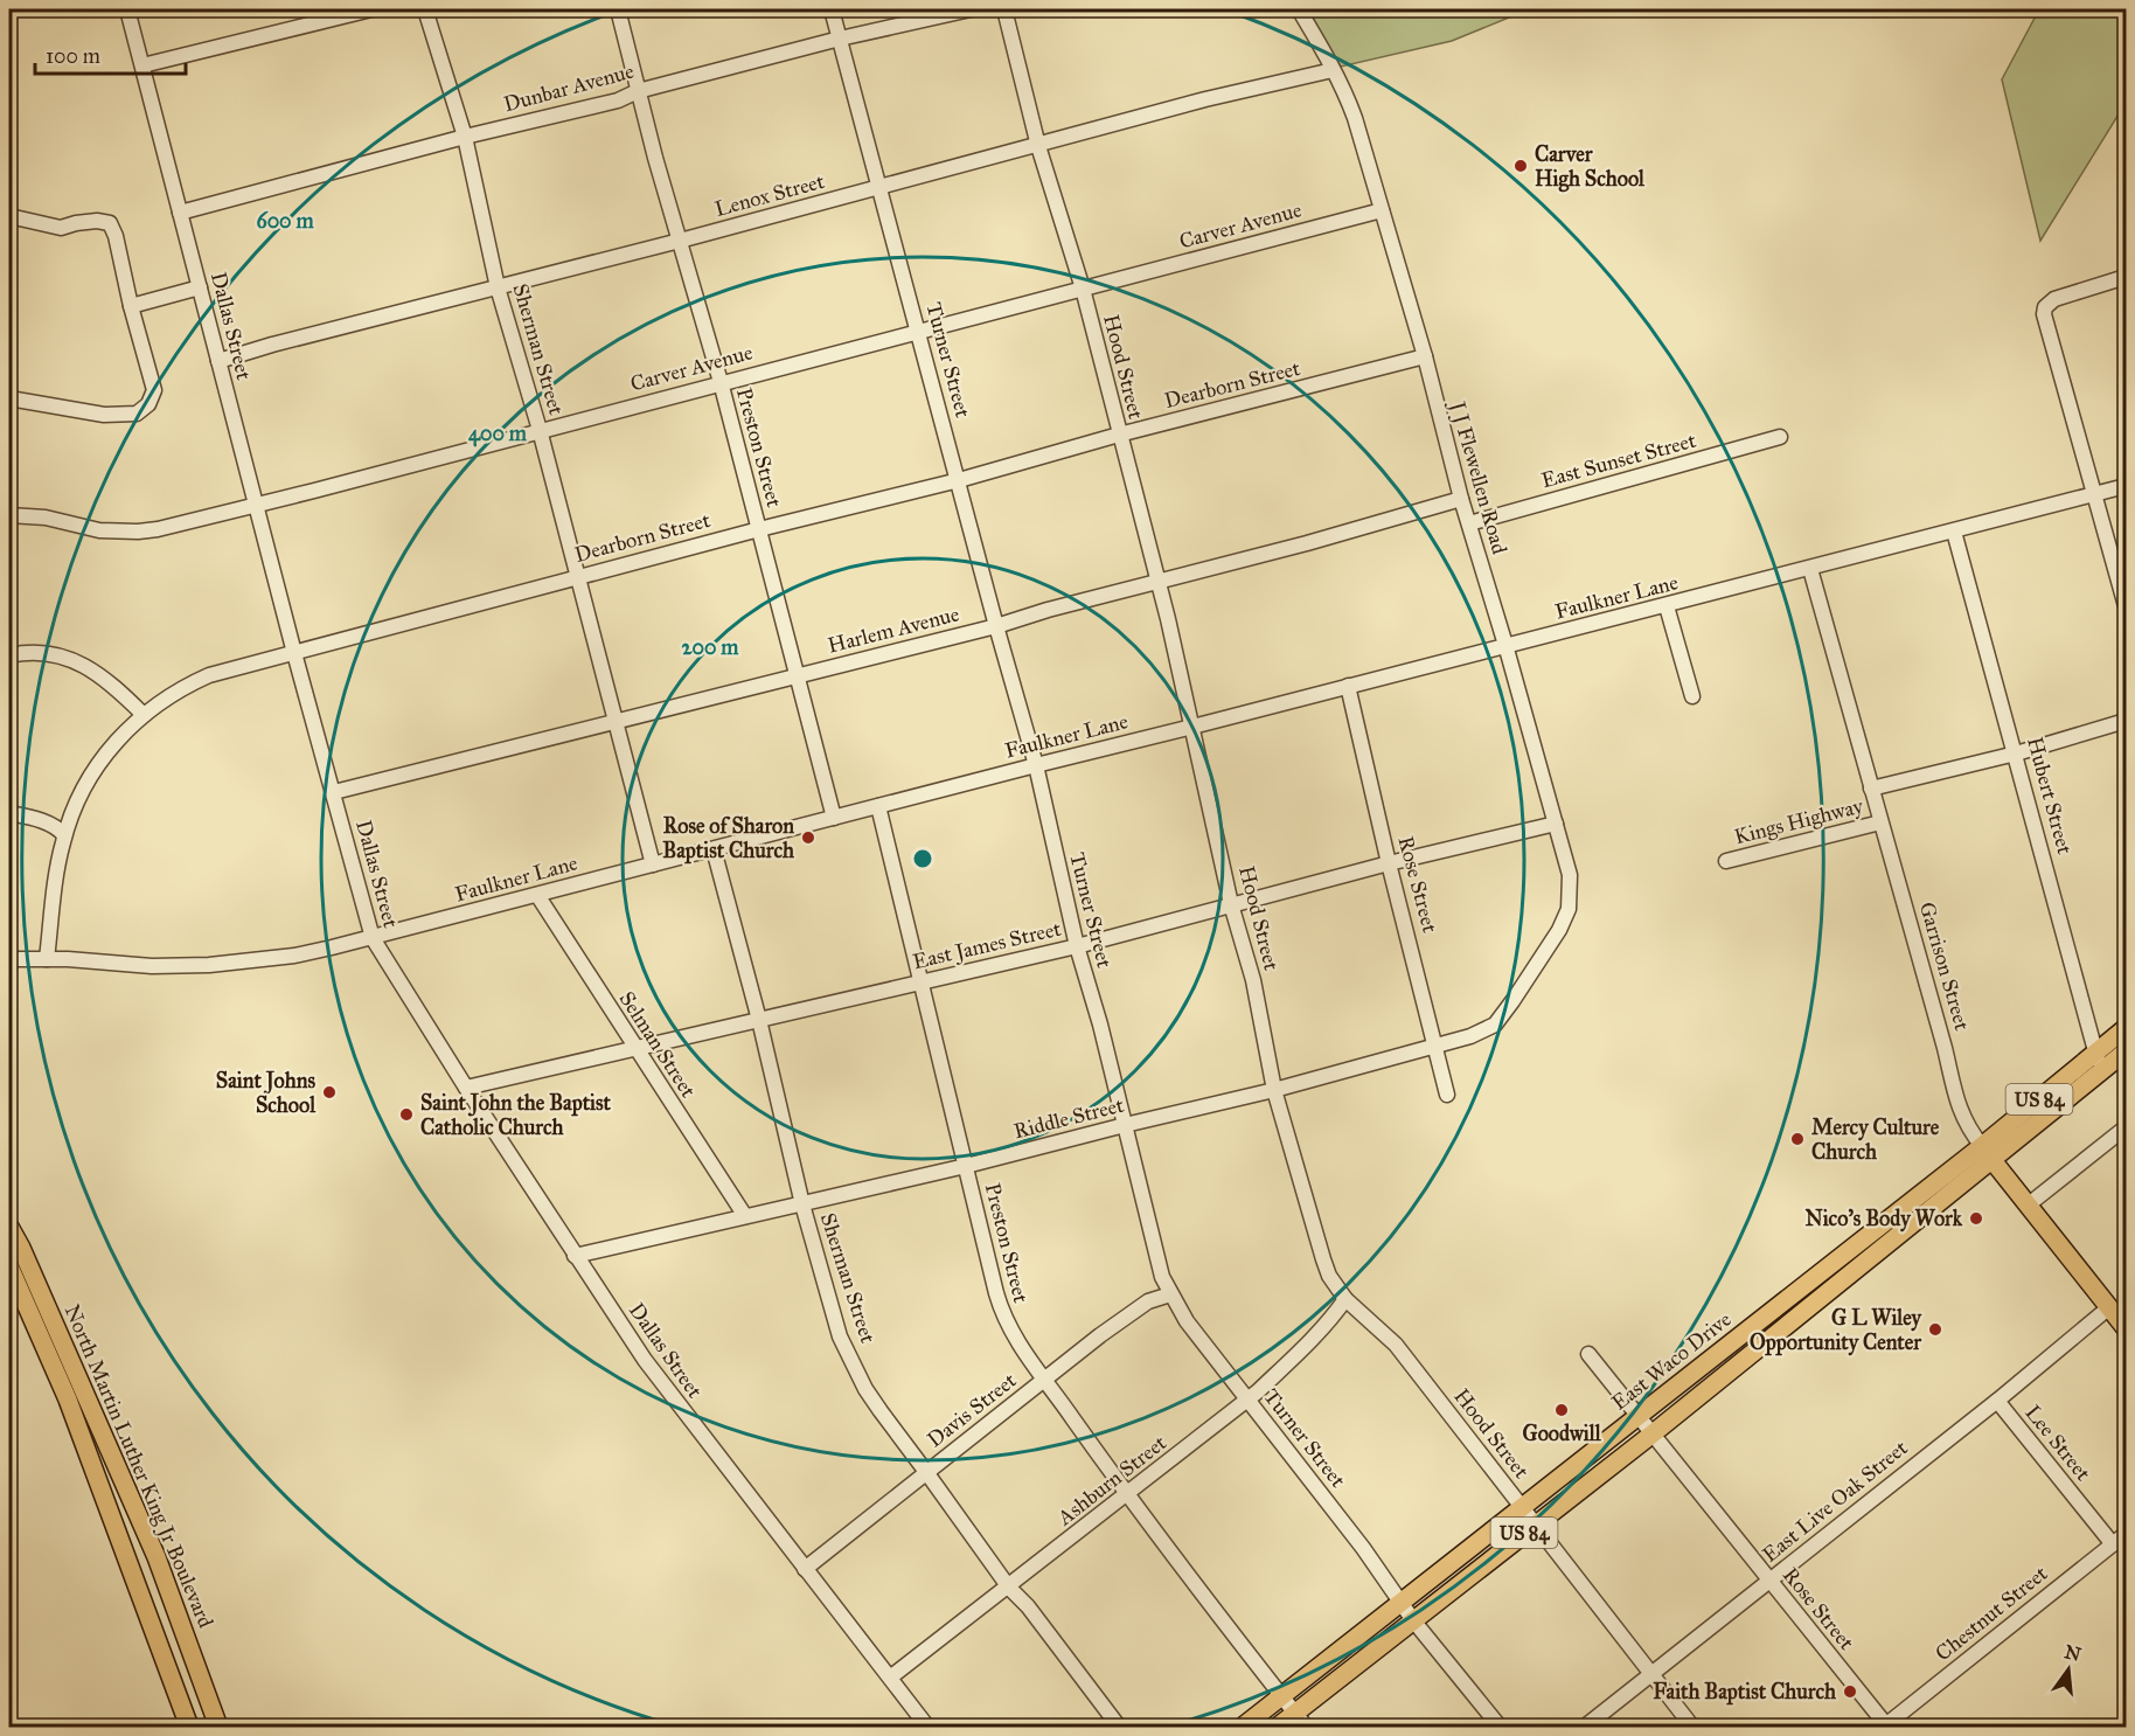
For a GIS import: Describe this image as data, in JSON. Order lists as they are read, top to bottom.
{
  "streets": {
    "main road": [
      "Garrison Street",
      "US 84",
      "East Waco Drive",
      "North Martin Luther King Jr Boulevard"
    ],
    "street": [
      "Dunbar Avenue",
      "Lenox Street",
      "Carver Avenue",
      "Dallas Street",
      "Sherman Street",
      "Turner Street",
      "Hood Street",
      "Dearborn Street",
      "Preston Street",
      "East Sunset Street",
      "J J Flewellen Road",
      "Faulkner Lane",
      "Harlem Avenue",
      "Hubert Street",
      "Kings Highway",
      "Rose Street",
      "East James Street",
      "Selman Street",
      "Riddle Street",
      "Davis Street",
      "Lee Street",
      "Ashburn Street",
      "East Live Oak Street",
      "Chestnut Street"
    ]
  },
  "crossings": [
    ["Dunbar Avenue", "Dallas Street"],
    ["Dunbar Avenue", "Sherman Street"],
    ["Dunbar Avenue", "Turner Street"],
    ["Dunbar Avenue", "Preston Street"],
    ["Lenox Street", "Dallas Street"],
    ["Lenox Street", "Sherman Street"],
    ["Lenox Street", "Turner Street"],
    ["Lenox Street", "Hood Street"],
    ["Lenox Street", "Preston Street"],
    ["Lenox Street", "J J Flewellen Road"],
    ["Carver Avenue", "Dallas Street"],
    ["Carver Avenue", "Sherman Street"],
    ["Carver Avenue", "Turner Street"],
    ["Carver Avenue", "Hood Street"],
    ["Carver Avenue", "Preston Street"],
    ["Carver Avenue", "J J Flewellen Road"],
    ["Dallas Street", "Dearborn Street"],
    ["Dallas Street", "Faulkner Lane"],
    ["Dallas Street", "Harlem Avenue"],
    ["Dallas Street", "East James Street"],
    ["Dallas Street", "Riddle Street"],
    ["Dallas Street", "Davis Street"],
    ["Dallas Street", "Ashburn Street"],
    ["Sherman Street", "Dearborn Street"],
    ["Sherman Street", "Faulkner Lane"],
    ["Sherman Street", "Harlem Avenue"],
    ["Sherman Street", "East James Street"],
    ["Sherman Street", "Riddle Street"],
    ["Sherman Street", "Davis Street"],
    ["Sherman Street", "Ashburn Street"],
    ["Turner Street", "Dearborn Street"],
    ["Turner Street", "Faulkner Lane"],
    ["Turner Street", "Harlem Avenue"],
    ["Turner Street", "East James Street"],
    ["Turner Street", "US 84"],
    ["Turner Street", "Riddle Street"],
    ["Turner Street", "East Waco Drive"],
    ["Turner Street", "Davis Street"],
    ["Turner Street", "Ashburn Street"],
    ["Hood Street", "Dearborn Street"],
    ["Hood Street", "Faulkner Lane"],
    ["Hood Street", "Harlem Avenue"],
    ["Hood Street", "East James Street"],
    ["Hood Street", "US 84"],
    ["Hood Street", "Riddle Street"],
    ["Hood Street", "East Waco Drive"],
    ["Hood Street", "Ashburn Street"],
    ["Hood Street", "East Live Oak Street"],
    ["Dearborn Street", "Preston Street"],
    ["Dearborn Street", "J J Flewellen Road"],
    ["Dearborn Street", "Faulkner Lane"],
    ["Preston Street", "Faulkner Lane"],
    ["Preston Street", "Harlem Avenue"],
    ["Preston Street", "East James Street"],
    ["Preston Street", "US 84"],
    ["Preston Street", "Riddle Street"],
    ["Preston Street", "East Waco Drive"],
    ["Preston Street", "Davis Street"],
    ["Preston Street", "Ashburn Street"],
    ["East Sunset Street", "J J Flewellen Road"],
    ["J J Flewellen Road", "Faulkner Lane"],
    ["J J Flewellen Road", "Harlem Avenue"],
    ["J J Flewellen Road", "East James Street"],
    ["J J Flewellen Road", "Riddle Street"],
    ["Faulkner Lane", "Hubert Street"],
    ["Faulkner Lane", "Rose Street"],
    ["Faulkner Lane", "Garrison Street"],
    ["Faulkner Lane", "Selman Street"],
    ["Hubert Street", "Kings Highway"],
    ["Hubert Street", "US 84"],
    ["Hubert Street", "East Waco Drive"],
    ["Kings Highway", "Garrison Street"],
    ["Rose Street", "East James Street"],
    ["Rose Street", "US 84"],
    ["Rose Street", "Riddle Street"],
    ["Rose Street", "East Waco Drive"],
    ["Rose Street", "East Live Oak Street"],
    ["Rose Street", "Chestnut Street"],
    ["East James Street", "Selman Street"],
    ["Garrison Street", "US 84"],
    ["Garrison Street", "East Waco Drive"],
    ["Garrison Street", "East Live Oak Street"],
    ["Selman Street", "Riddle Street"],
    ["Lee Street", "East Live Oak Street"],
    ["Lee Street", "Chestnut Street"]
  ],
  "places": [
    "Carver High School",
    "Rose of Sharon Baptist Church",
    "Saint Johns School",
    "Saint John the Baptist Catholic Church",
    "Mercy Culture Church",
    "Nico's Body Work",
    "G L Wiley Opportunity Center",
    "Goodwill",
    "Faith Baptist Church"
  ],
  "scale_bar": "100 m",
  "north": "top",
  "rings": ["600 m", "400 m", "200 m"]
}
